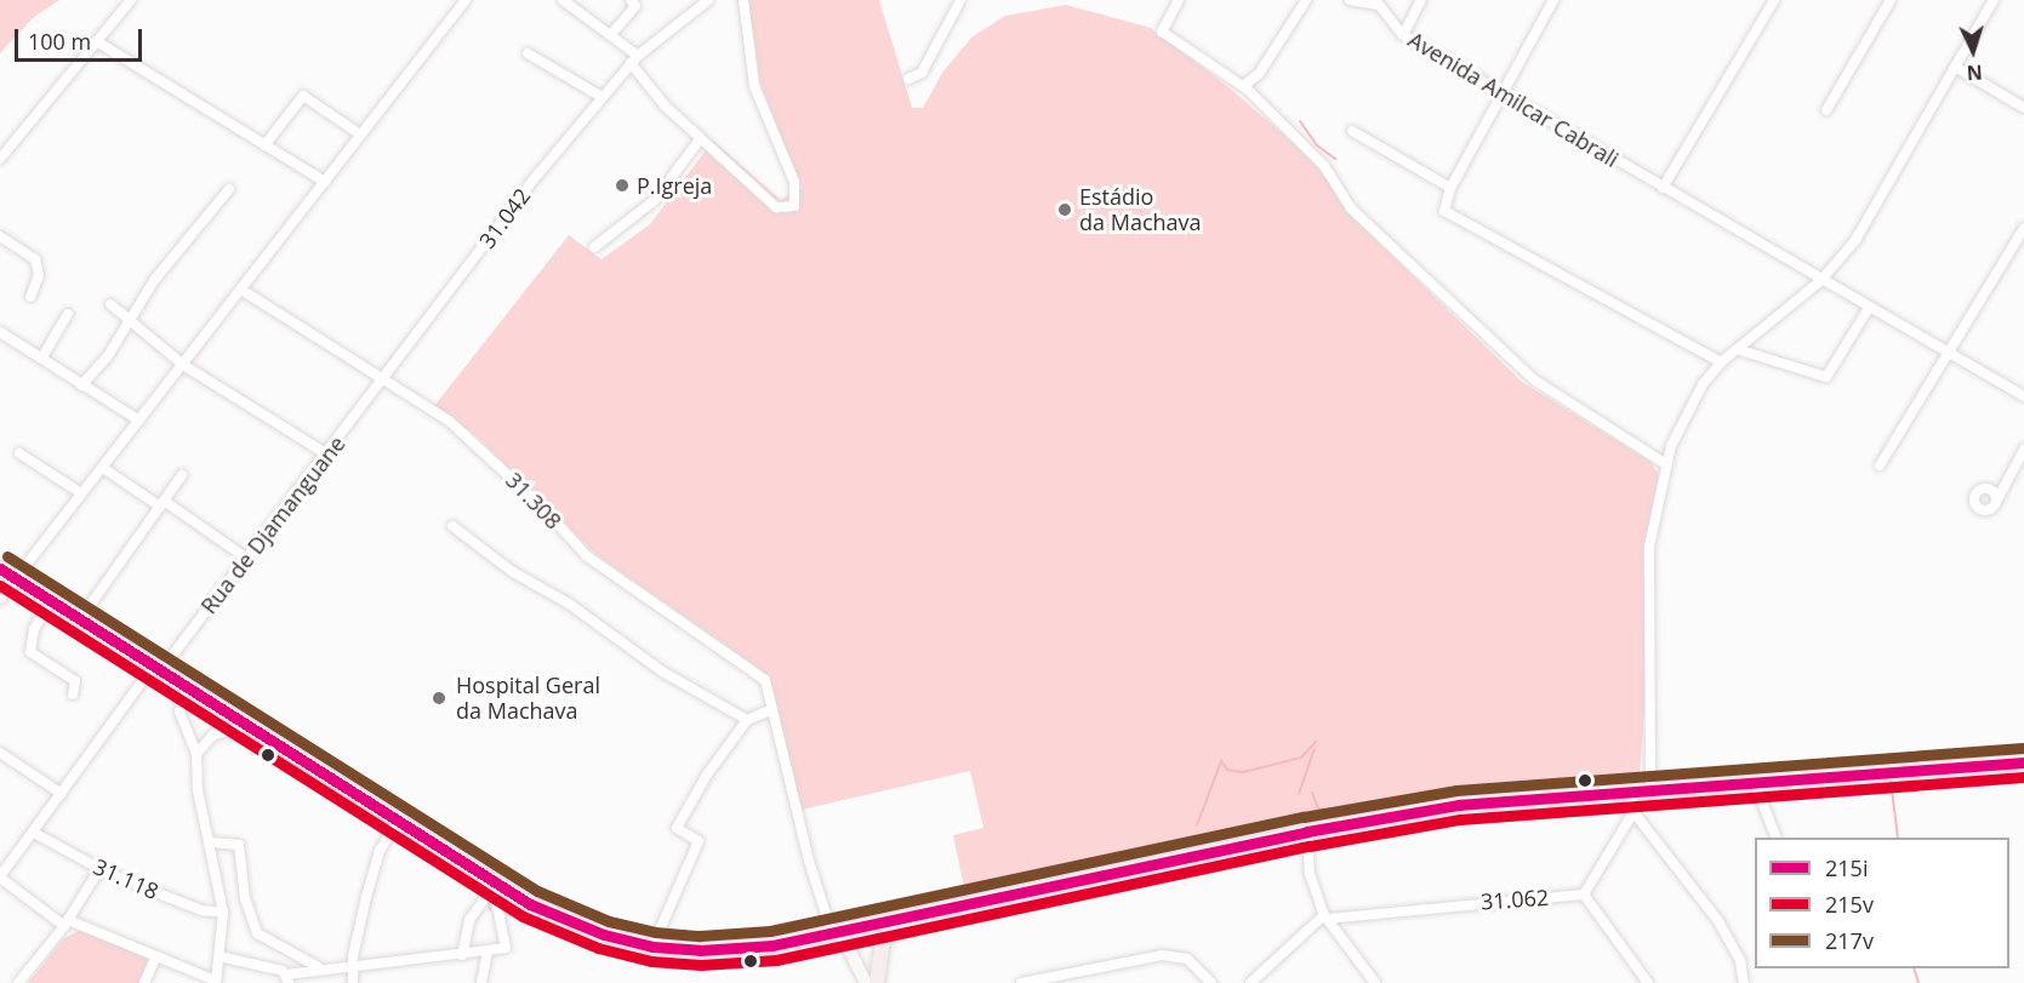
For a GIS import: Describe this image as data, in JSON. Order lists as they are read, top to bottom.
{
  "streets": {
    "street": [
      "Avenida Amilcar Cabrali",
      "31.042",
      "31.308",
      "Rua de Djamanguane",
      "31.118",
      "31.062"
    ]
  },
  "crossings": [
    ["31.042", "31.308"],
    ["31.042", "Rua de Djamanguane"],
    ["31.308", "Rua de Djamanguane"],
    ["Rua de Djamanguane", "31.118"]
  ],
  "places": ["P.Igreja", "Estádio da Machava", "Hospital Geral da Machava"],
  "lines": ["transit line 217v", "transit line 215i", "transit line 215v"],
  "legend": ["215i", "215v", "217v"],
  "scale_bar": "100 m",
  "north": "bottom"
}
